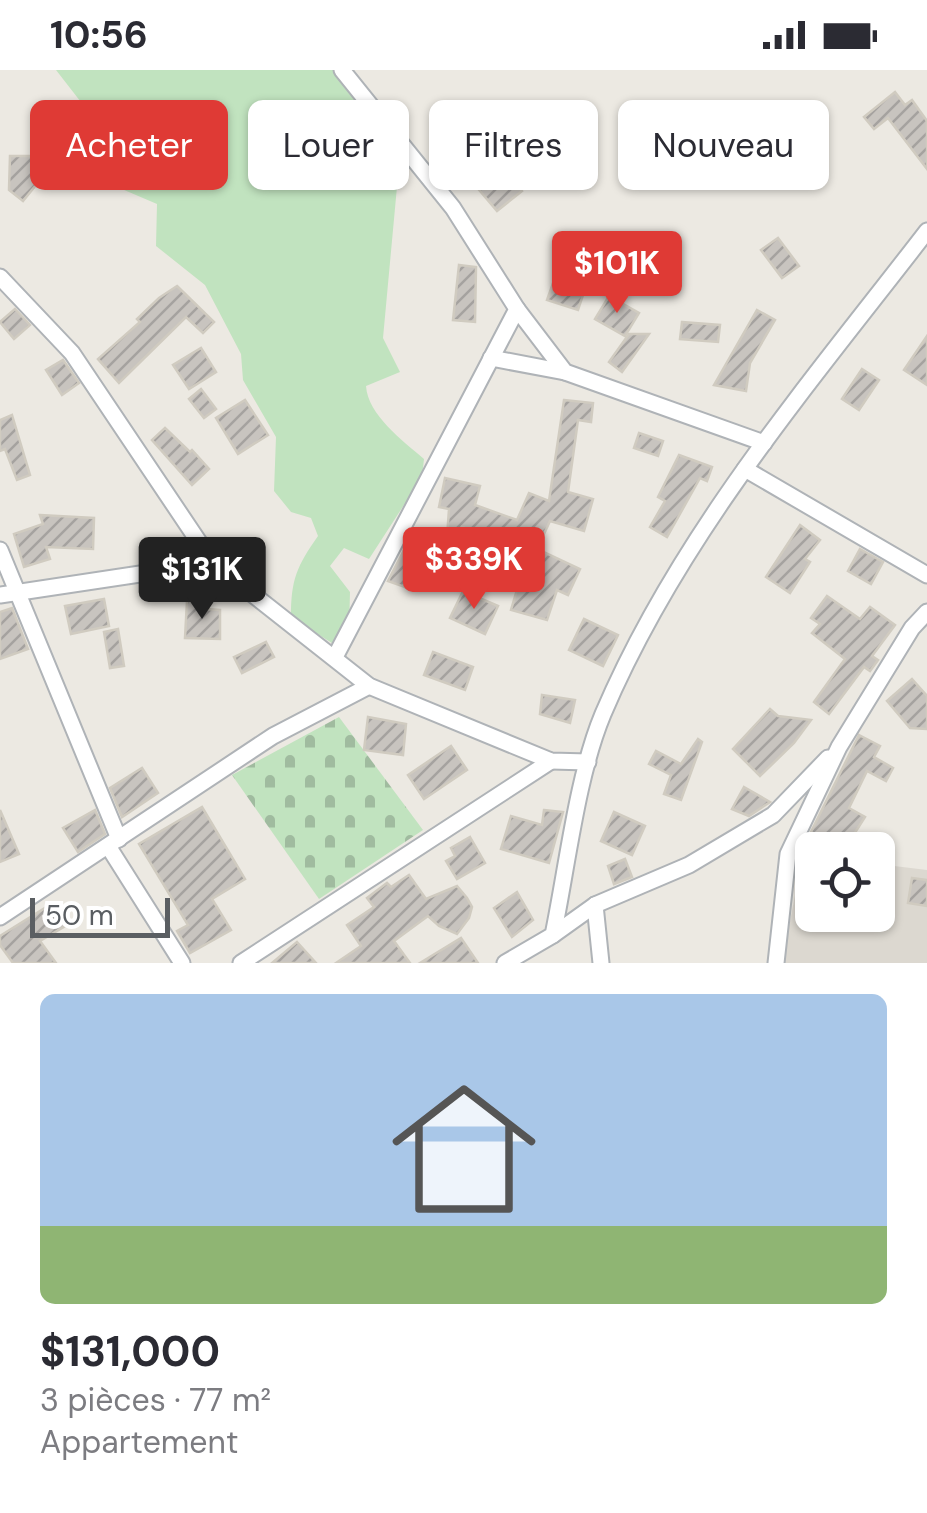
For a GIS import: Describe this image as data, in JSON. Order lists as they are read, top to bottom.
{
  "scale_bar": "50 m",
  "page": {
    "status": "10:56",
    "chip": [
      "Acheter",
      "Louer",
      "Filtres",
      "Nouveau"
    ],
    "price": ["$101K", "$339K", "$131K"],
    "scale": "50 m",
    "list": [
      {
        "name": "$131,000",
        "note": "3 pièces · 77 m² · Appartement"
      }
    ]
  }
}
